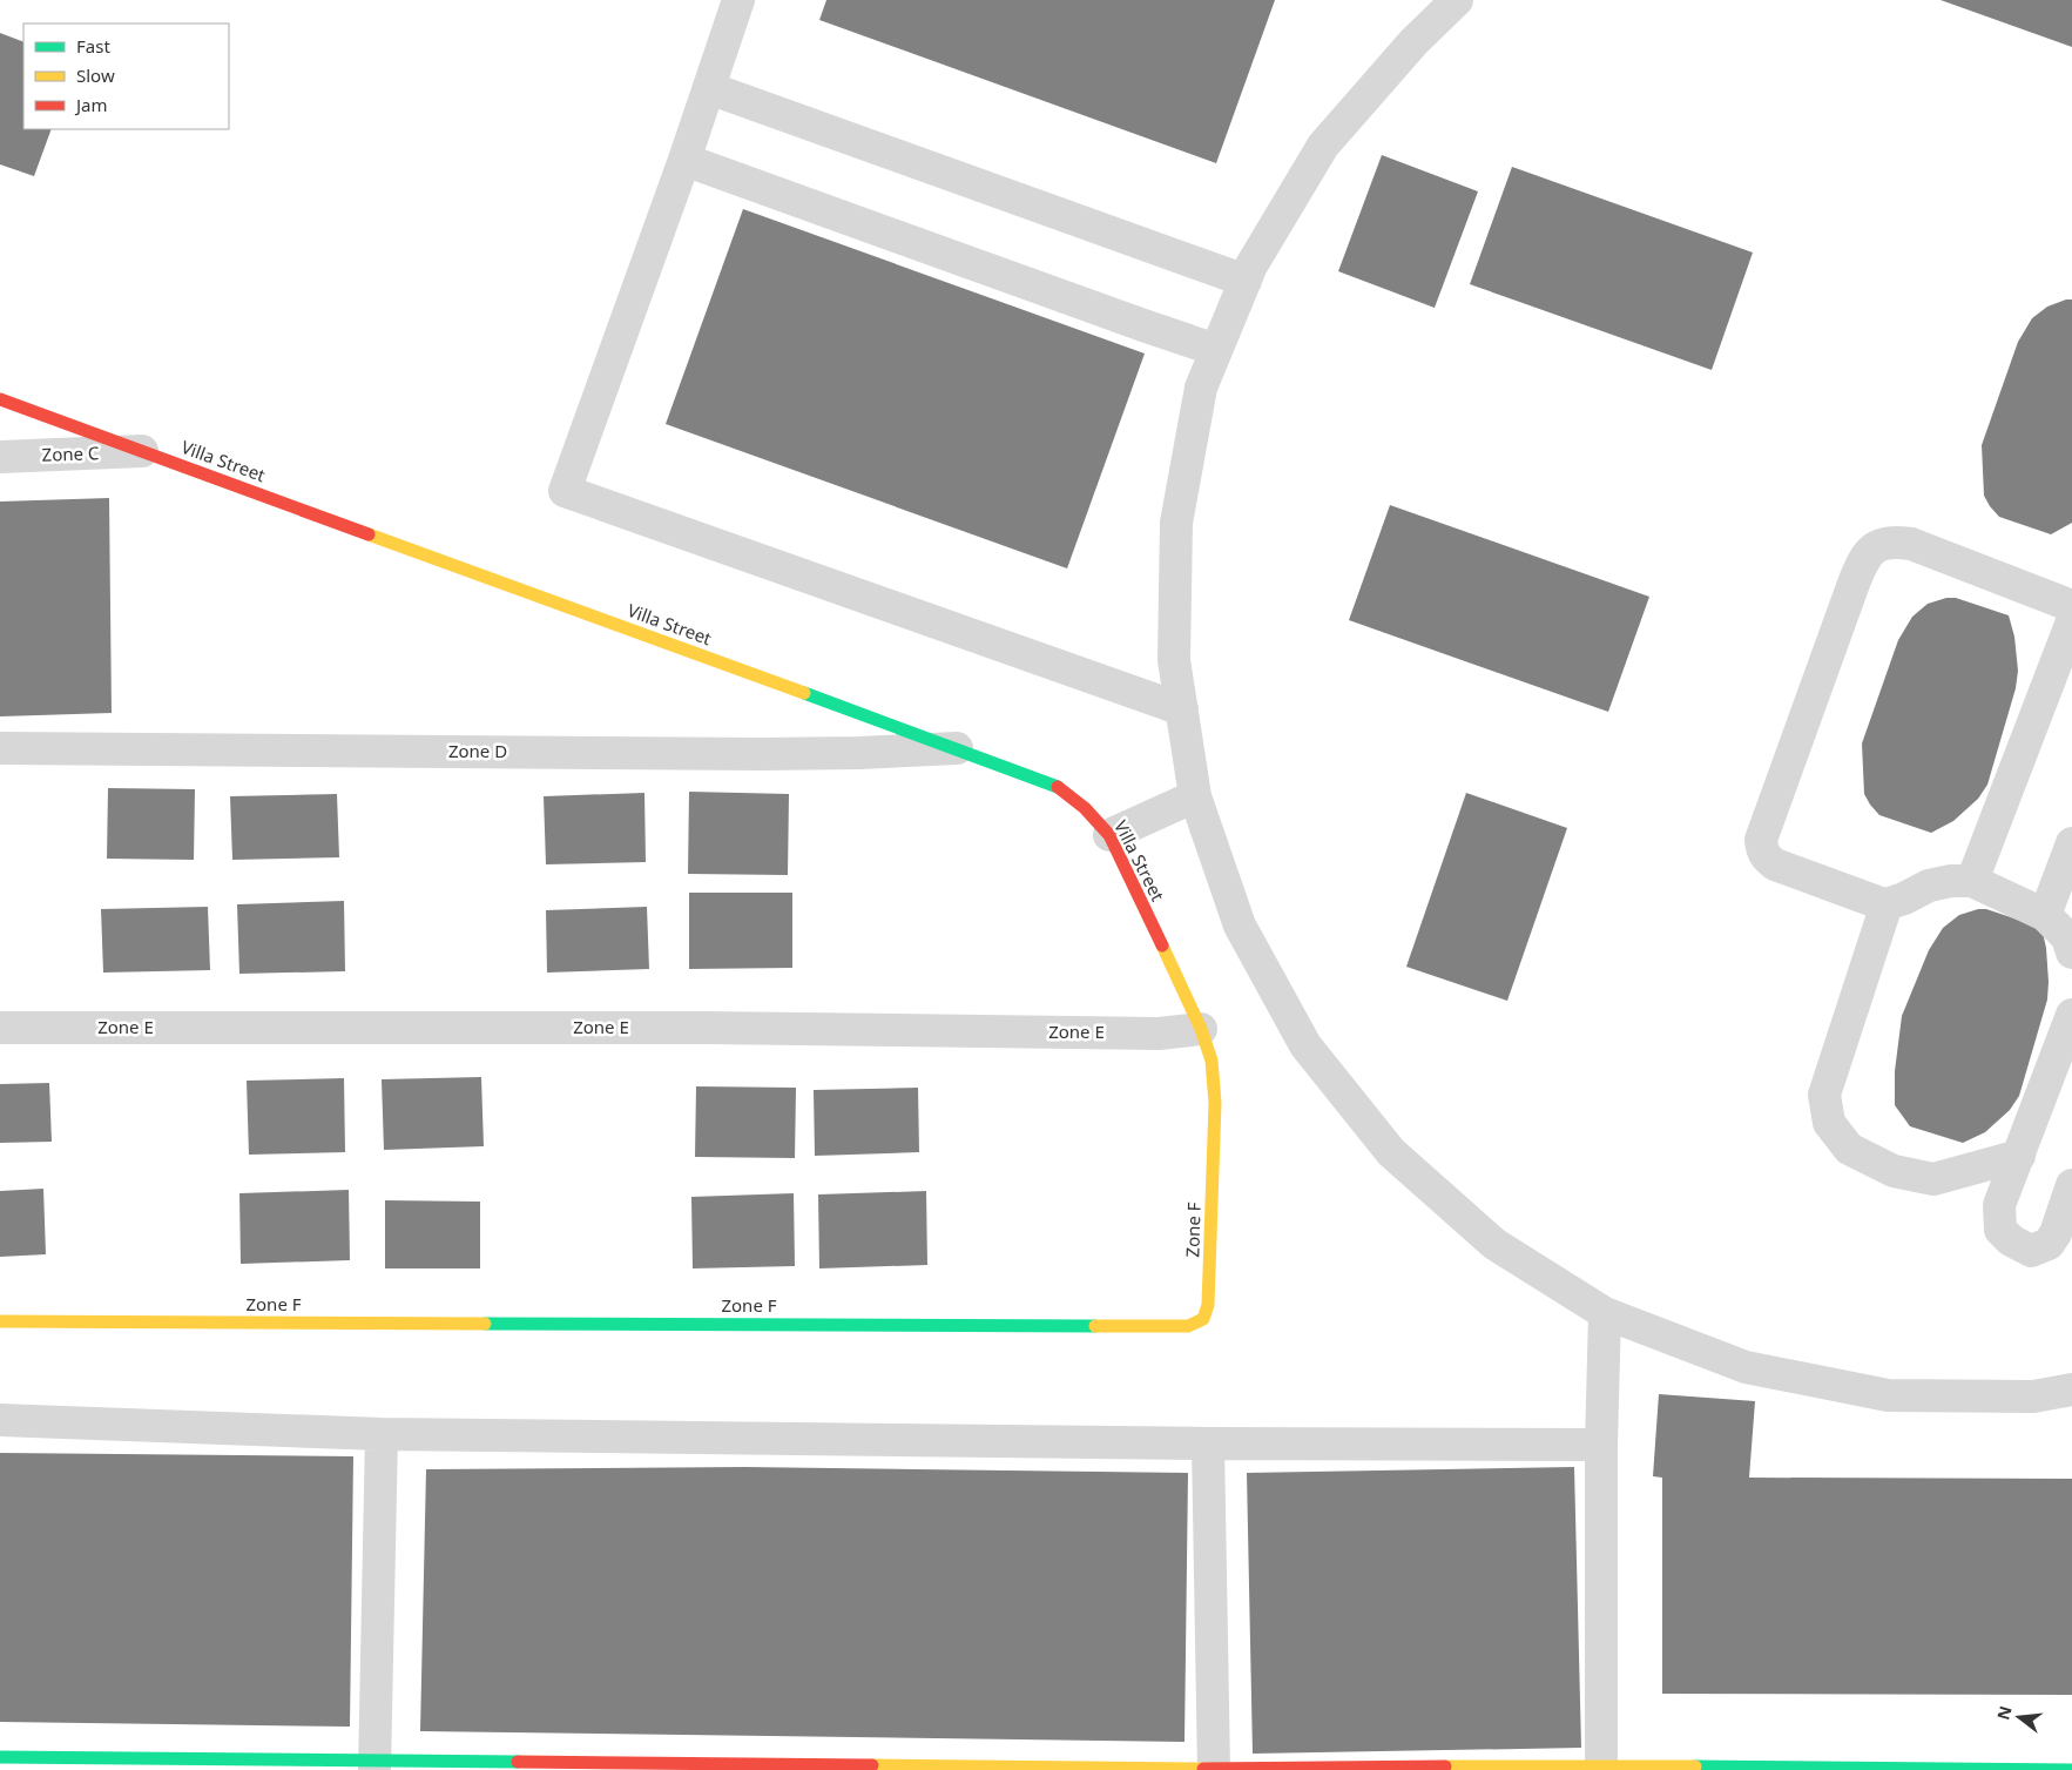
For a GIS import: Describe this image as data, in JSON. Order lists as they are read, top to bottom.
{
  "streets": {
    "street": [
      "Zone C",
      "Villa Street",
      "Zone D",
      "Zone E",
      "Zone F"
    ]
  },
  "crossings": [
    ["Zone C", "Villa Street"],
    ["Villa Street", "Zone D"],
    ["Villa Street", "Zone E"],
    ["Villa Street", "Zone F"],
    ["Zone E", "Zone F"]
  ],
  "legend": ["Fast", "Slow", "Jam"],
  "north": "left"
}
